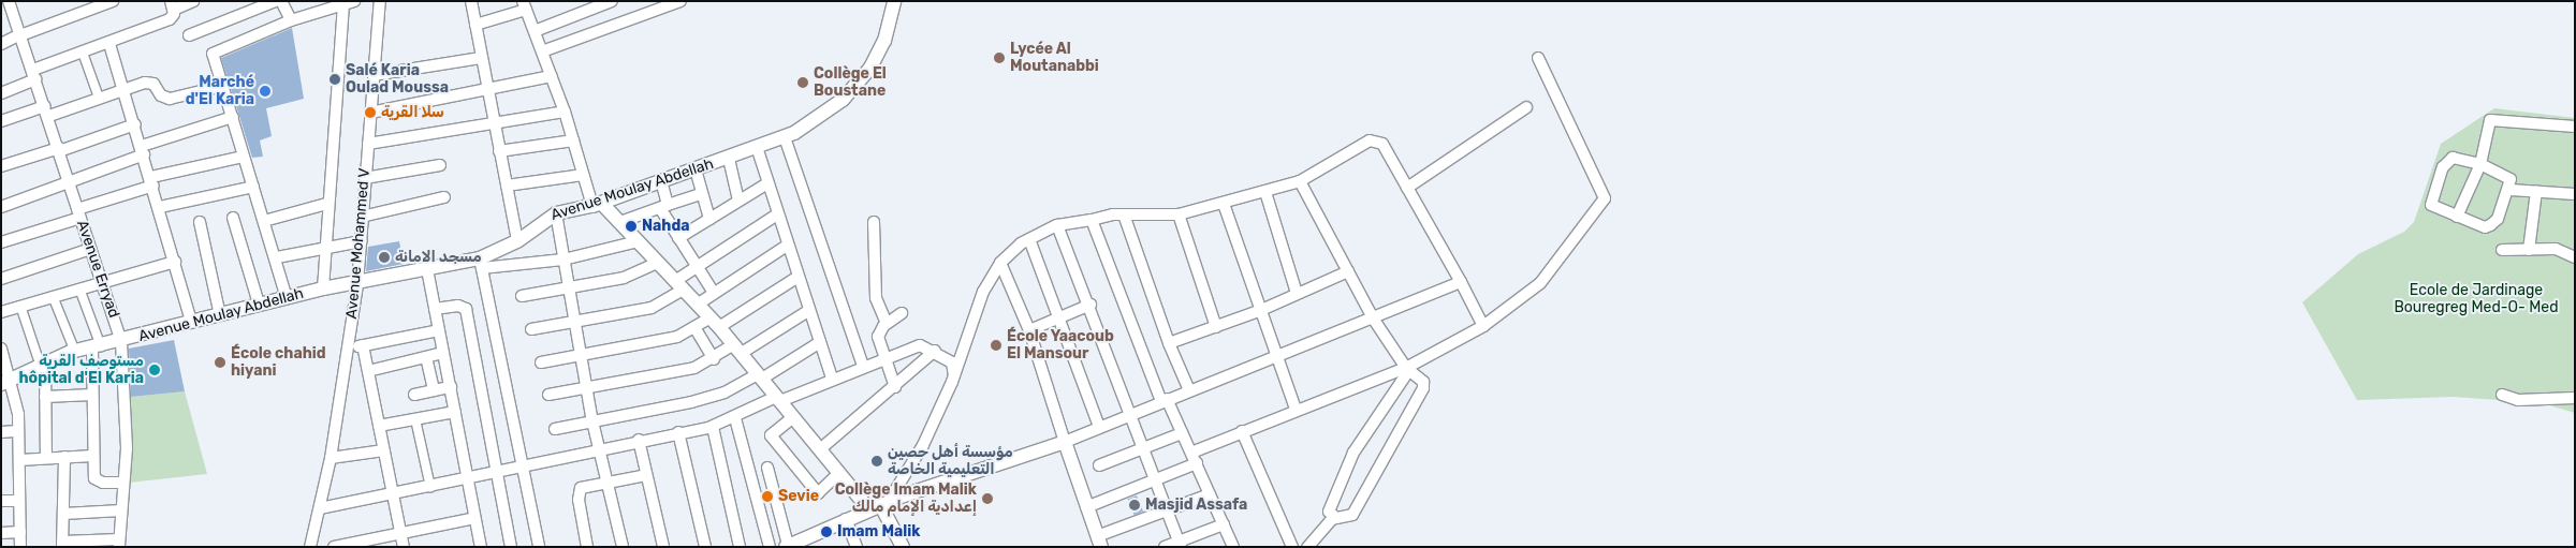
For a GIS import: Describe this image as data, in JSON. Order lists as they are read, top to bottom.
{
  "streets": {
    "street": ["Avenue Moulay Abdellah", "Avenue Mohammed V", "Avenue Erryad"]
  },
  "crossings": [
    ["Avenue Moulay Abdellah", "Avenue Mohammed V"],
    ["Avenue Moulay Abdellah", "Avenue Erryad"]
  ],
  "parks": ["Ecole de Jardinage Bouregreg Med-O- Med"],
  "places": [
    "Lycée Al Moutanabbi",
    "Salé Karia Oulad Moussa",
    "Collège El Boustane",
    "Marché d'El Karia",
    "سلا القرية",
    "Nahda",
    "مسجد الامانة",
    "École Yaacoub El Mansour",
    "École chahid hiyani",
    "مستوصف القرية hôpital d'El Karia",
    "مؤسسة أهل حصين التعليمية الخاصة",
    "Sevie",
    "Collège Imam Malik إعدادية الإمام مالك",
    "Masjid Assafa",
    "Imam Malik"
  ]
}
